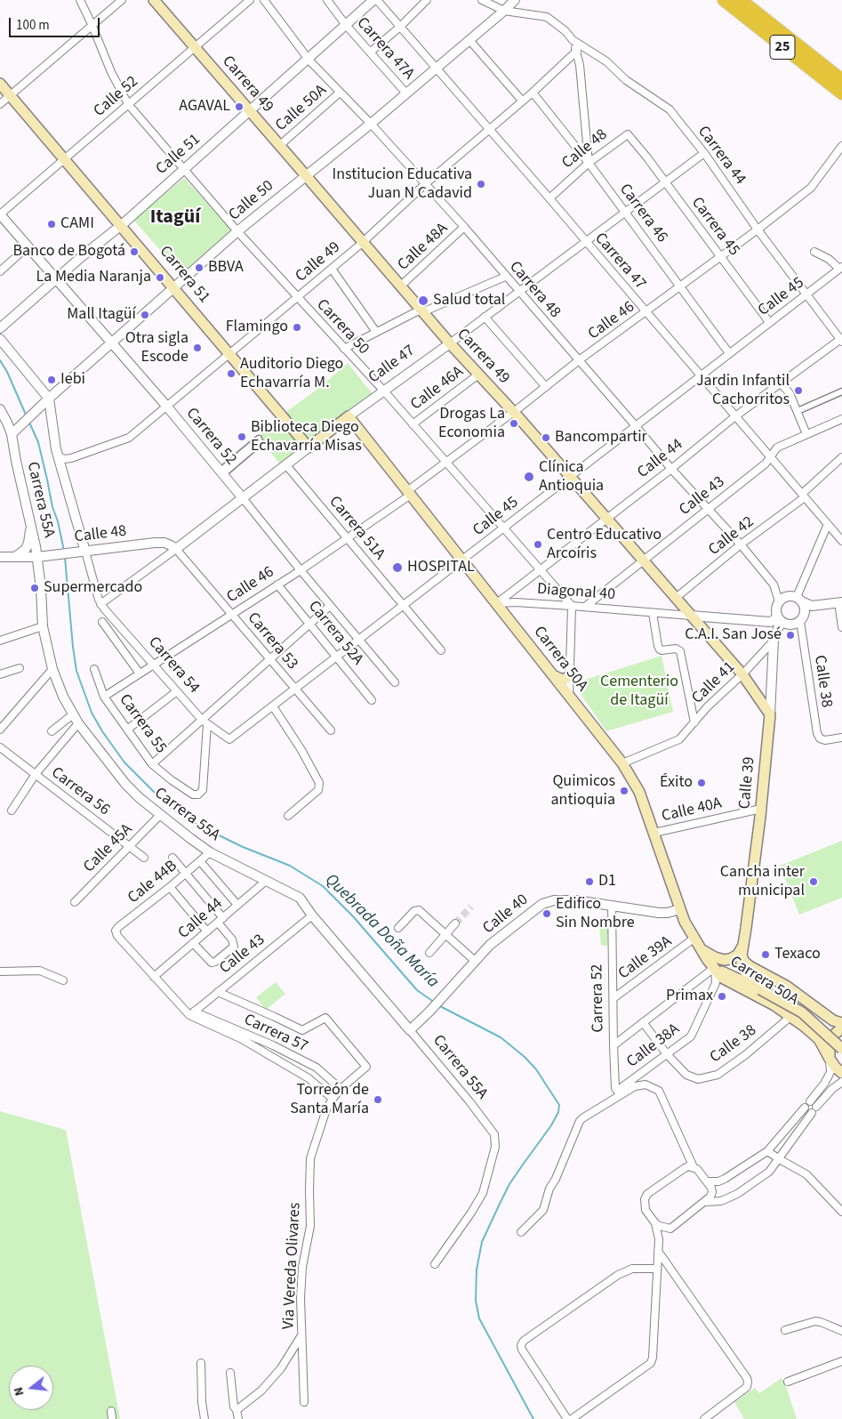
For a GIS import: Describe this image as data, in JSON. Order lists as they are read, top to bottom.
{
  "streets": {
    "highway": ["25"],
    "main road": [
      "Carrera 49",
      "Carrera 51",
      "Calle 47",
      "Carrera 50A",
      "Calle 39"
    ],
    "street": [
      "Carrera 47A",
      "Calle 52",
      "Calle 50A",
      "Calle 48",
      "Calle 51",
      "Carrera 44",
      "Calle 50",
      "Carrera 46",
      "Carrera 45",
      "Calle 48A",
      "Carrera 47",
      "Calle 49",
      "Carrera 48",
      "Calle 45",
      "Calle 46",
      "Carrera 50",
      "Calle 46A",
      "Carrera 52",
      "Calle 44",
      "Calle 43",
      "Carrera 55A",
      "Carrera 51A",
      "Calle 42",
      "Diagonal 40",
      "Carrera 52A",
      "Carrera 53",
      "Carrera 54",
      "Calle 38",
      "Calle 41",
      "Carrera 55",
      "Carrera 56",
      "Calle 40A",
      "Calle 45A",
      "Cale 44B",
      "Calle 40",
      "Calle 39A",
      "Carrera 57",
      "Calle 38A",
      "Via Vereda Olivares"
    ]
  },
  "crossings": [
    ["Carrera 47A", "Calle 51"],
    ["Carrera 47A", "Calle 50"],
    ["Carrera 49", "Calle 52"],
    ["Carrera 49", "Calle 50A"],
    ["Carrera 49", "Calle 51"],
    ["Carrera 49", "Calle 50"],
    ["Carrera 49", "Calle 48A"],
    ["Carrera 49", "Calle 49"],
    ["Carrera 49", "Calle 45"],
    ["Carrera 49", "Calle 46"],
    ["Carrera 49", "Calle 47"],
    ["Carrera 49", "Calle 46A"],
    ["Carrera 49", "Calle 44"],
    ["Carrera 49", "Calle 43"],
    ["Carrera 49", "Calle 42"],
    ["Carrera 49", "Diagonal 40"],
    ["Carrera 49", "Calle 41"],
    ["Carrera 49", "Calle 39"],
    ["Calle 52", "Carrera 51"],
    ["Calle 52", "Carrera 50"],
    ["Calle 52", "Carrera 52"],
    ["Calle 50A", "Carrera 48"],
    ["Calle 48", "Carrera 46"],
    ["Calle 48", "Carrera 45"],
    ["Calle 48", "Carrera 47"],
    ["Calle 48", "Calle 47"],
    ["Calle 48", "Carrera 55A"],
    ["Calle 48", "Carrera 53"],
    ["Calle 51", "Carrera 51"],
    ["Calle 51", "Carrera 48"],
    ["Calle 51", "Carrera 50"],
    ["Calle 51", "Carrera 52"],
    ["Carrera 44", "Calle 50"],
    ["Carrera 44", "Calle 45"],
    ["Carrera 44", "Calle 46"],
    ["Carrera 44", "Calle 47"],
    ["Carrera 44", "Calle 44"],
    ["Calle 50", "Carrera 47"],
    ["Calle 50", "Carrera 51"],
    ["Calle 50", "Carrera 48"],
    ["Calle 50", "Carrera 50"],
    ["Calle 50", "Carrera 52"],
    ["Calle 50", "Carrera 55A"],
    ["Carrera 46", "Calle 49"],
    ["Carrera 46", "Calle 45"],
    ["Carrera 46", "Calle 46"],
    ["Carrera 46", "Calle 47"],
    ["Carrera 45", "Calle 45"],
    ["Carrera 45", "Calle 46"],
    ["Carrera 45", "Calle 47"],
    ["Calle 48A", "Carrera 48"],
    ["Carrera 47", "Calle 49"],
    ["Carrera 47", "Calle 45"],
    ["Carrera 47", "Calle 46"],
    ["Carrera 47", "Calle 47"],
    ["Carrera 47", "Calle 44"],
    ["Carrera 47", "Calle 43"],
    ["Carrera 47", "Calle 42"],
    ["Calle 49", "Carrera 51"],
    ["Calle 49", "Carrera 48"],
    ["Calle 49", "Carrera 50"],
    ["Calle 49", "Carrera 52"],
    ["Carrera 51", "Calle 47"],
    ["Carrera 48", "Calle 45"],
    ["Carrera 48", "Calle 46"],
    ["Carrera 48", "Calle 47"],
    ["Carrera 48", "Calle 44"],
    ["Carrera 48", "Calle 43"],
    ["Carrera 48", "Calle 42"],
    ["Carrera 48", "Diagonal 40"],
    ["Carrera 48", "Calle 38"],
    ["Carrera 48", "Calle 39"],
    ["Calle 45", "Carrera 50"],
    ["Calle 45", "Carrera 52"],
    ["Calle 45", "Carrera 51A"],
    ["Calle 45", "Carrera 52A"],
    ["Calle 45", "Carrera 53"],
    ["Calle 45", "Carrera 50A"],
    ["Calle 45", "Carrera 54"],
    ["Calle 46", "Carrera 50"],
    ["Calle 46", "Carrera 52"],
    ["Calle 46", "Carrera 51A"],
    ["Calle 46", "Carrera 52A"],
    ["Calle 46", "Carrera 53"],
    ["Calle 46", "Carrera 50A"],
    ["Calle 46", "Carrera 54"],
    ["Calle 46", "Carrera 55"],
    ["Carrera 50", "Calle 47"],
    ["Carrera 50", "Calle 46A"],
    ["Carrera 50", "Calle 44"],
    ["Carrera 50", "Diagonal 40"],
    ["Calle 47", "Carrera 52"],
    ["Calle 47", "Carrera 51A"],
    ["Calle 47", "Carrera 53"],
    ["Calle 47", "Carrera 50A"],
    ["Calle 47", "Carrera 54"],
    ["Carrera 52", "Calle 40"],
    ["Carrera 52", "Calle 39A"],
    ["Carrera 52", "Calle 38A"],
    ["Calle 44", "Carrera 55A"],
    ["Calle 44", "Diagonal 40"],
    ["Calle 44", "Carrera 50A"],
    ["Calle 44", "Cale 44B"],
    ["Calle 43", "Carrera 55A"],
    ["Calle 43", "Diagonal 40"],
    ["Calle 43", "Carrera 57"],
    ["Carrera 55A", "Calle 45A"],
    ["Carrera 55A", "Cale 44B"],
    ["Carrera 55A", "Calle 40"],
    ["Diagonal 40", "Carrera 50A"],
    ["Diagonal 40", "Calle 38"],
    ["Diagonal 40", "Calle 39"],
    ["Carrera 50A", "Calle 38"],
    ["Carrera 50A", "Calle 41"],
    ["Carrera 50A", "Calle 39"],
    ["Carrera 50A", "Calle 40A"],
    ["Carrera 50A", "Calle 40"],
    ["Carrera 50A", "Calle 39A"],
    ["Carrera 50A", "Calle 38A"],
    ["Carrera 54", "Carrera 55"],
    ["Calle 38", "Calle 39"],
    ["Calle 38", "Calle 38A"],
    ["Calle 41", "Calle 39"],
    ["Calle 39", "Calle 40A"],
    ["Carrera 56", "Calle 45A"],
    ["Carrera 57", "Via Vereda Olivares"]
  ],
  "districts": ["Itagüí"],
  "water": ["Quebrada Doña María"],
  "parks": ["Cementerio de Itagüí"],
  "places": [
    "AGAVAL",
    "Institucion Educativa Juan N Cadavid",
    "CAMI",
    "Banco de Bogotá",
    "BBVA",
    "La Media Naranja",
    "Salud total",
    "Mall Itagüí",
    "Flamingo",
    "Otra sigla Escode",
    "Auditorio Diego Echavarría M.",
    "Iebi",
    "Jardin Infantil Cachorritos",
    "Drogas La Economia",
    "Biblioteca Diego Echavarría Misas",
    "Bancompartir",
    "Clínica Antioquia",
    "Centro Educativo Arcoíris",
    "HOSPITAL",
    "Supermercado",
    "C.A.I. San José",
    "Éxito",
    "Quimicos antioquia",
    "D1",
    "Cancha inter municipal",
    "Edifico Sin Nombre",
    "Texaco",
    "Primax",
    "Torreón de Santa María"
  ],
  "scale_bar": "100 m",
  "north": "left"
}
